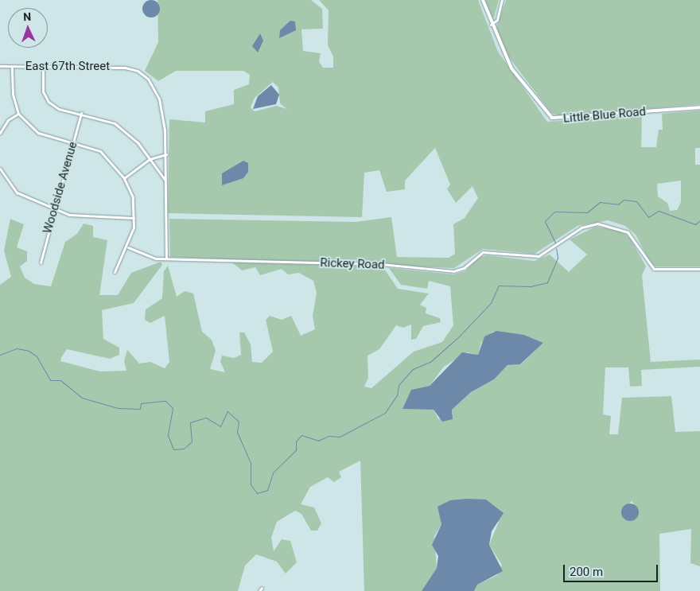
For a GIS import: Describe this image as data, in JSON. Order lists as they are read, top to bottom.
{
  "streets": {
    "street": [
      "East 67th Street",
      "Little Blue Road",
      "Woodside Avenue",
      "Rickey Road"
    ]
  },
  "scale_bar": "200 m",
  "north": "top"
}
